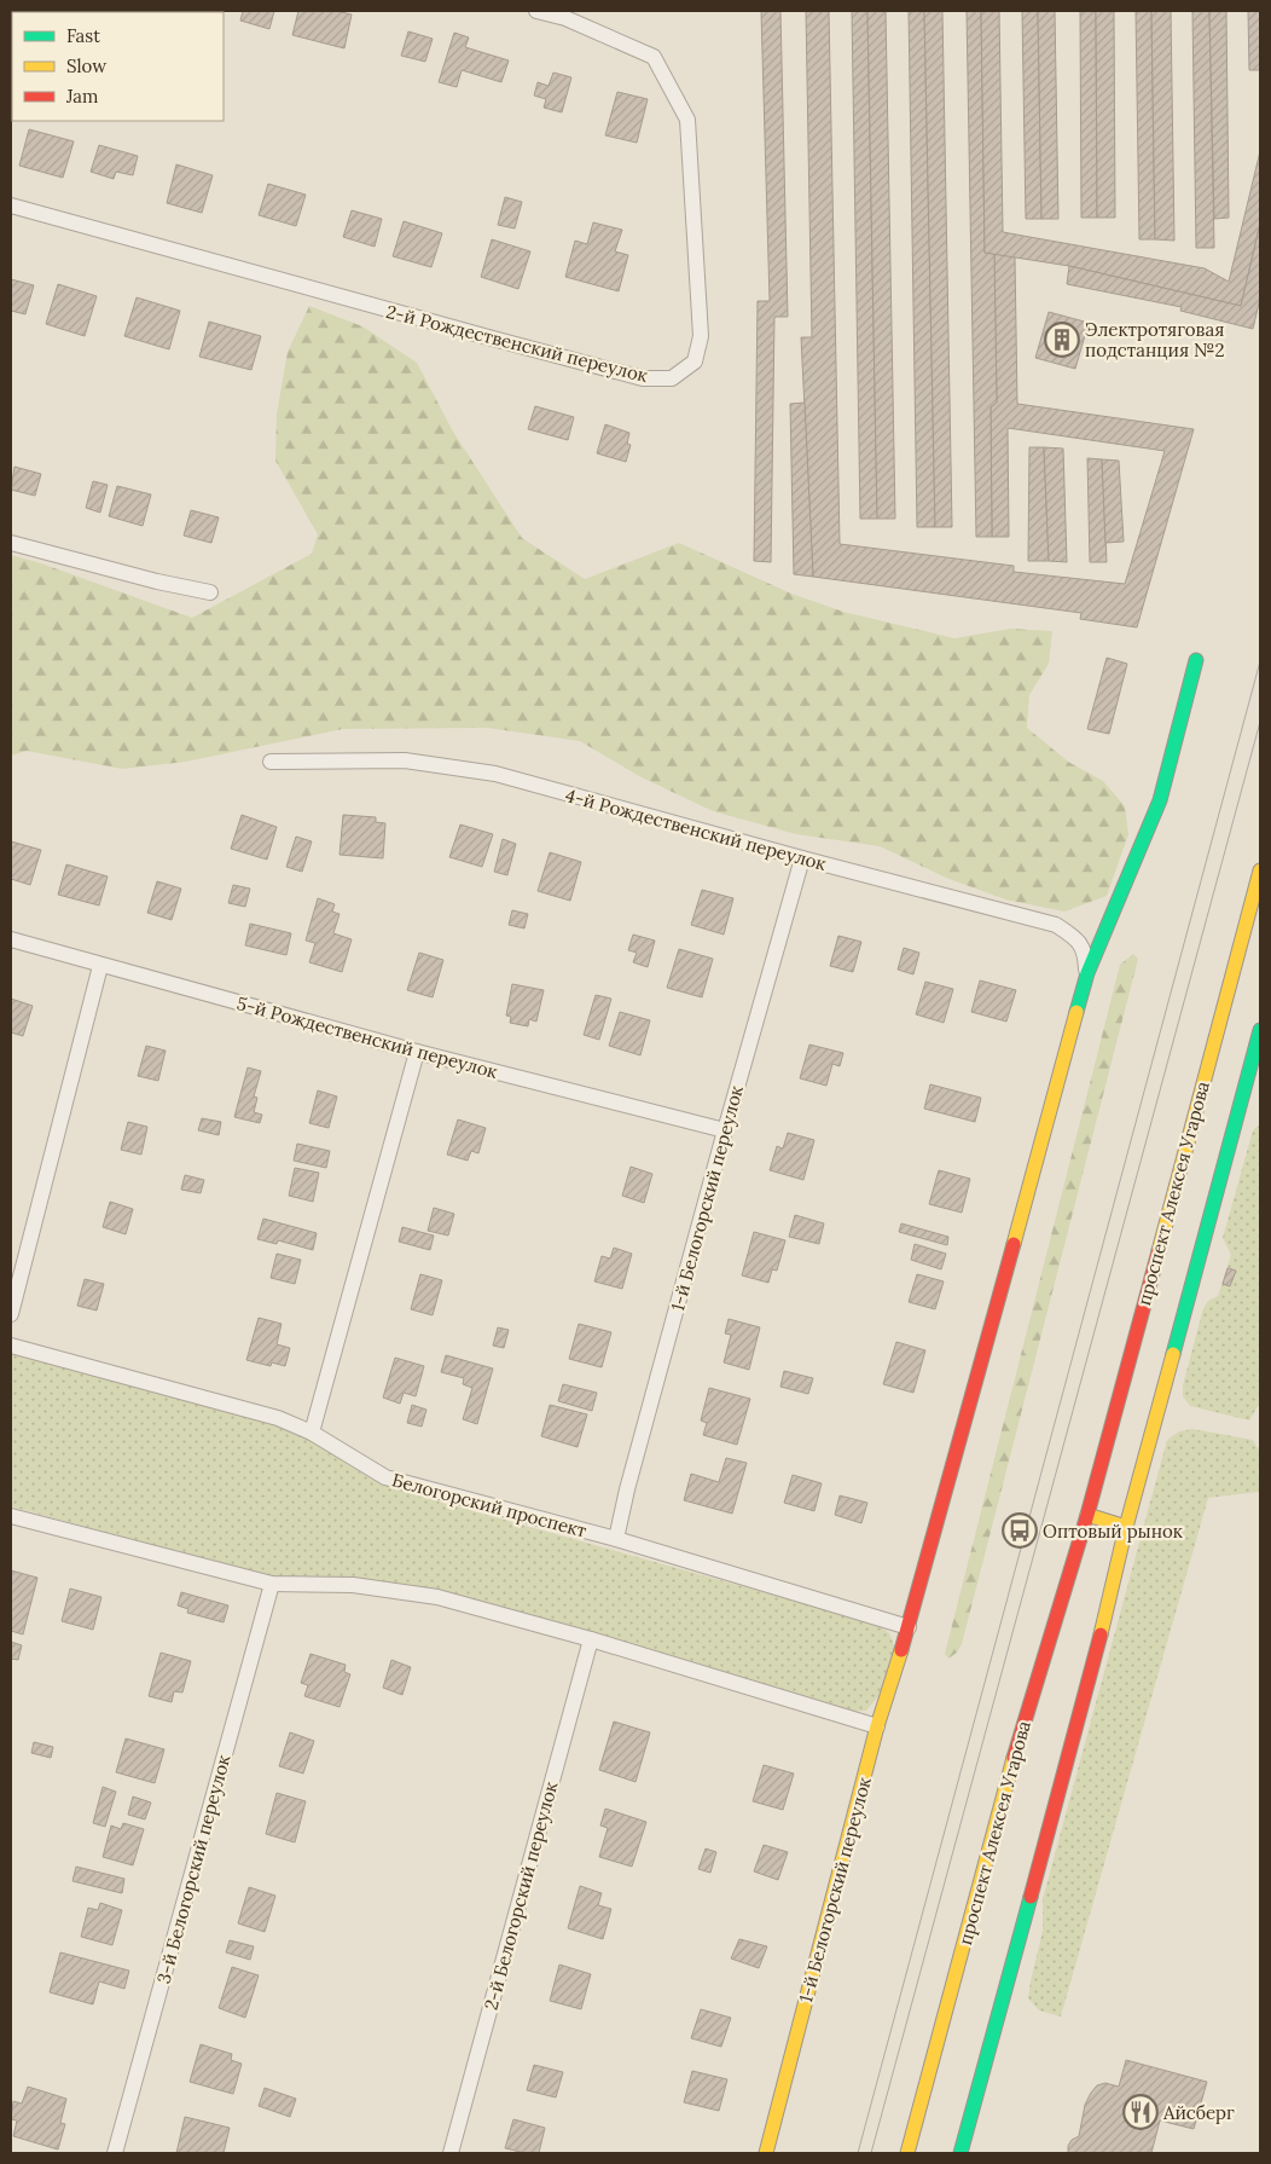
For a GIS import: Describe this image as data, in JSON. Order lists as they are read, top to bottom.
{
  "streets": {
    "main road": ["проспект Алексея Угарова", "1-й Белогорский переулок"],
    "street": [
      "2-й Рождественский переулок",
      "4-й Рождественский переулок",
      "5-й Рождественский переулок",
      "Белогорский проспект",
      "3-й Белогорский переулок",
      "2-й Белогорский переулок"
    ]
  },
  "crossings": [
    ["4-й Рождественский переулок", "1-й Белогорский переулок"],
    ["5-й Рождественский переулок", "1-й Белогорский переулок"],
    ["1-й Белогорский переулок", "Белогорский проспект"]
  ],
  "places": {
    "building": ["Электротяговая подстанция №2"],
    "bus stop": ["Оптовый рынок"],
    "restaurant": ["Айсберг"]
  },
  "legend": ["Fast", "Slow", "Jam"]
}
